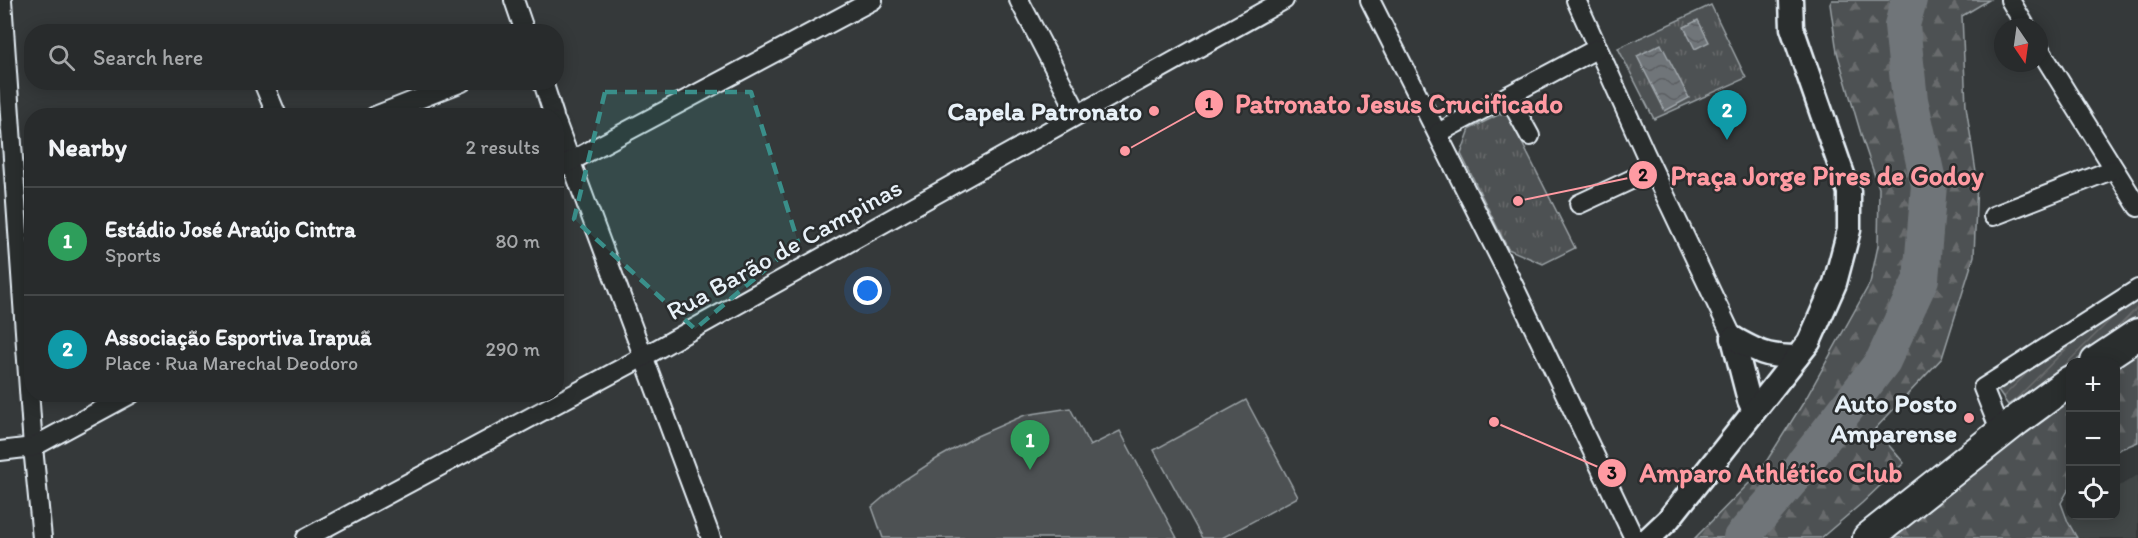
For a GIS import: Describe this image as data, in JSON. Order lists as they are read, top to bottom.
{
  "streets": {
    "street": ["Rua Barão de Campinas"]
  },
  "places": [
    "Capela Patronato",
    "Patronato Jesus Crucificado",
    "Praça Jorge Pires de Godoy",
    "Auto Posto Amparense",
    "Amparo Athlético Club"
  ],
  "north": "bottom",
  "page": {
    "search": "Search here",
    "pins": ["2", "1"],
    "heading": ["Nearby", "2 results"],
    "list": [
      {
        "mark": "1",
        "name": "Estádio José Araújo Cintra",
        "note": "Sports",
        "value": "80 m"
      },
      {
        "mark": "2",
        "name": "Associação Esportiva Irapuã",
        "note": "Place · Rua Marechal Deodoro",
        "value": "290 m"
      }
    ],
    "map_buttons": ["+", "−"]
  }
}
